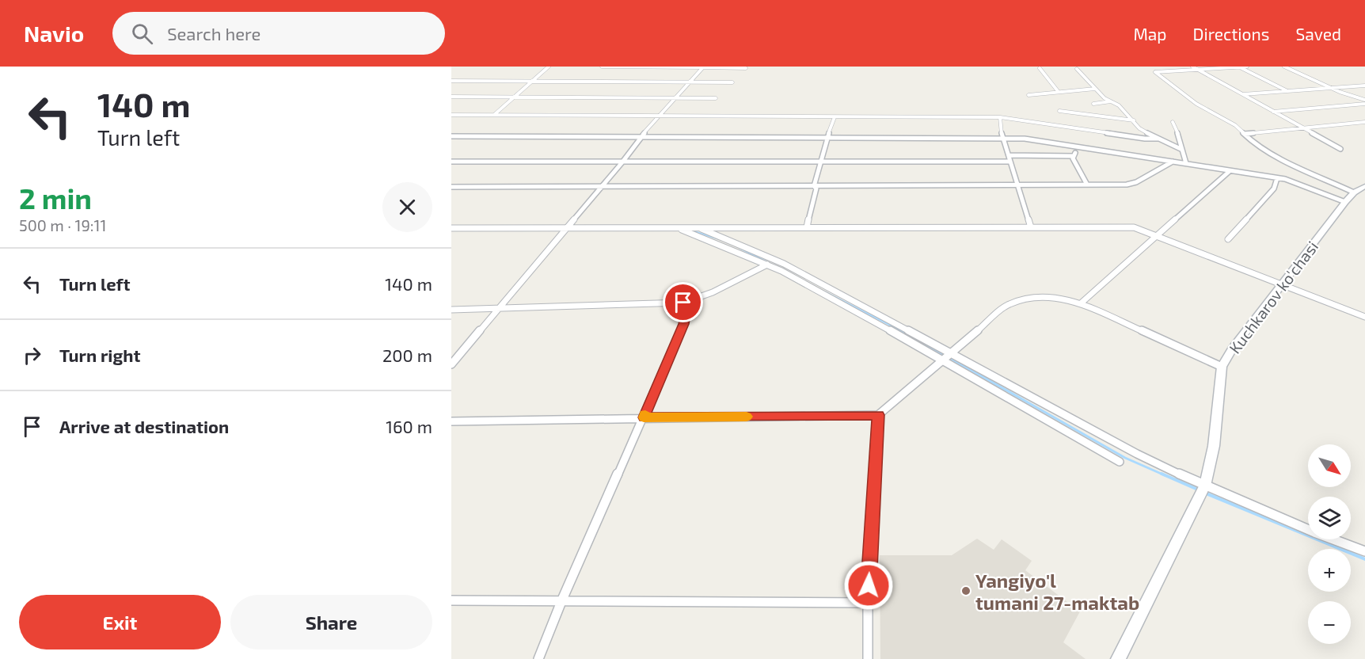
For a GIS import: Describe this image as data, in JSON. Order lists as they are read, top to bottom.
{
  "streets": {
    "main road": ["Kuchkarov ko'chasi"]
  },
  "places": ["Yangiyo'l tumani 27-maktab"],
  "north": "bottom right",
  "page": {
    "header": "Navio",
    "search": "Search here",
    "nav": ["Map", "Directions", "Saved"],
    "turn": ["140 m", "Turn left"],
    "heading": ["2 min", "500 m · 19:11"],
    "list": [
      {
        "name": "Turn left",
        "value": "140 m"
      },
      {
        "name": "Turn right",
        "value": "200 m"
      },
      {
        "name": "Arrive at destination",
        "value": "160 m"
      }
    ],
    "map_buttons": ["+", "−"],
    "buttons": ["Exit", "Share"]
  }
}
